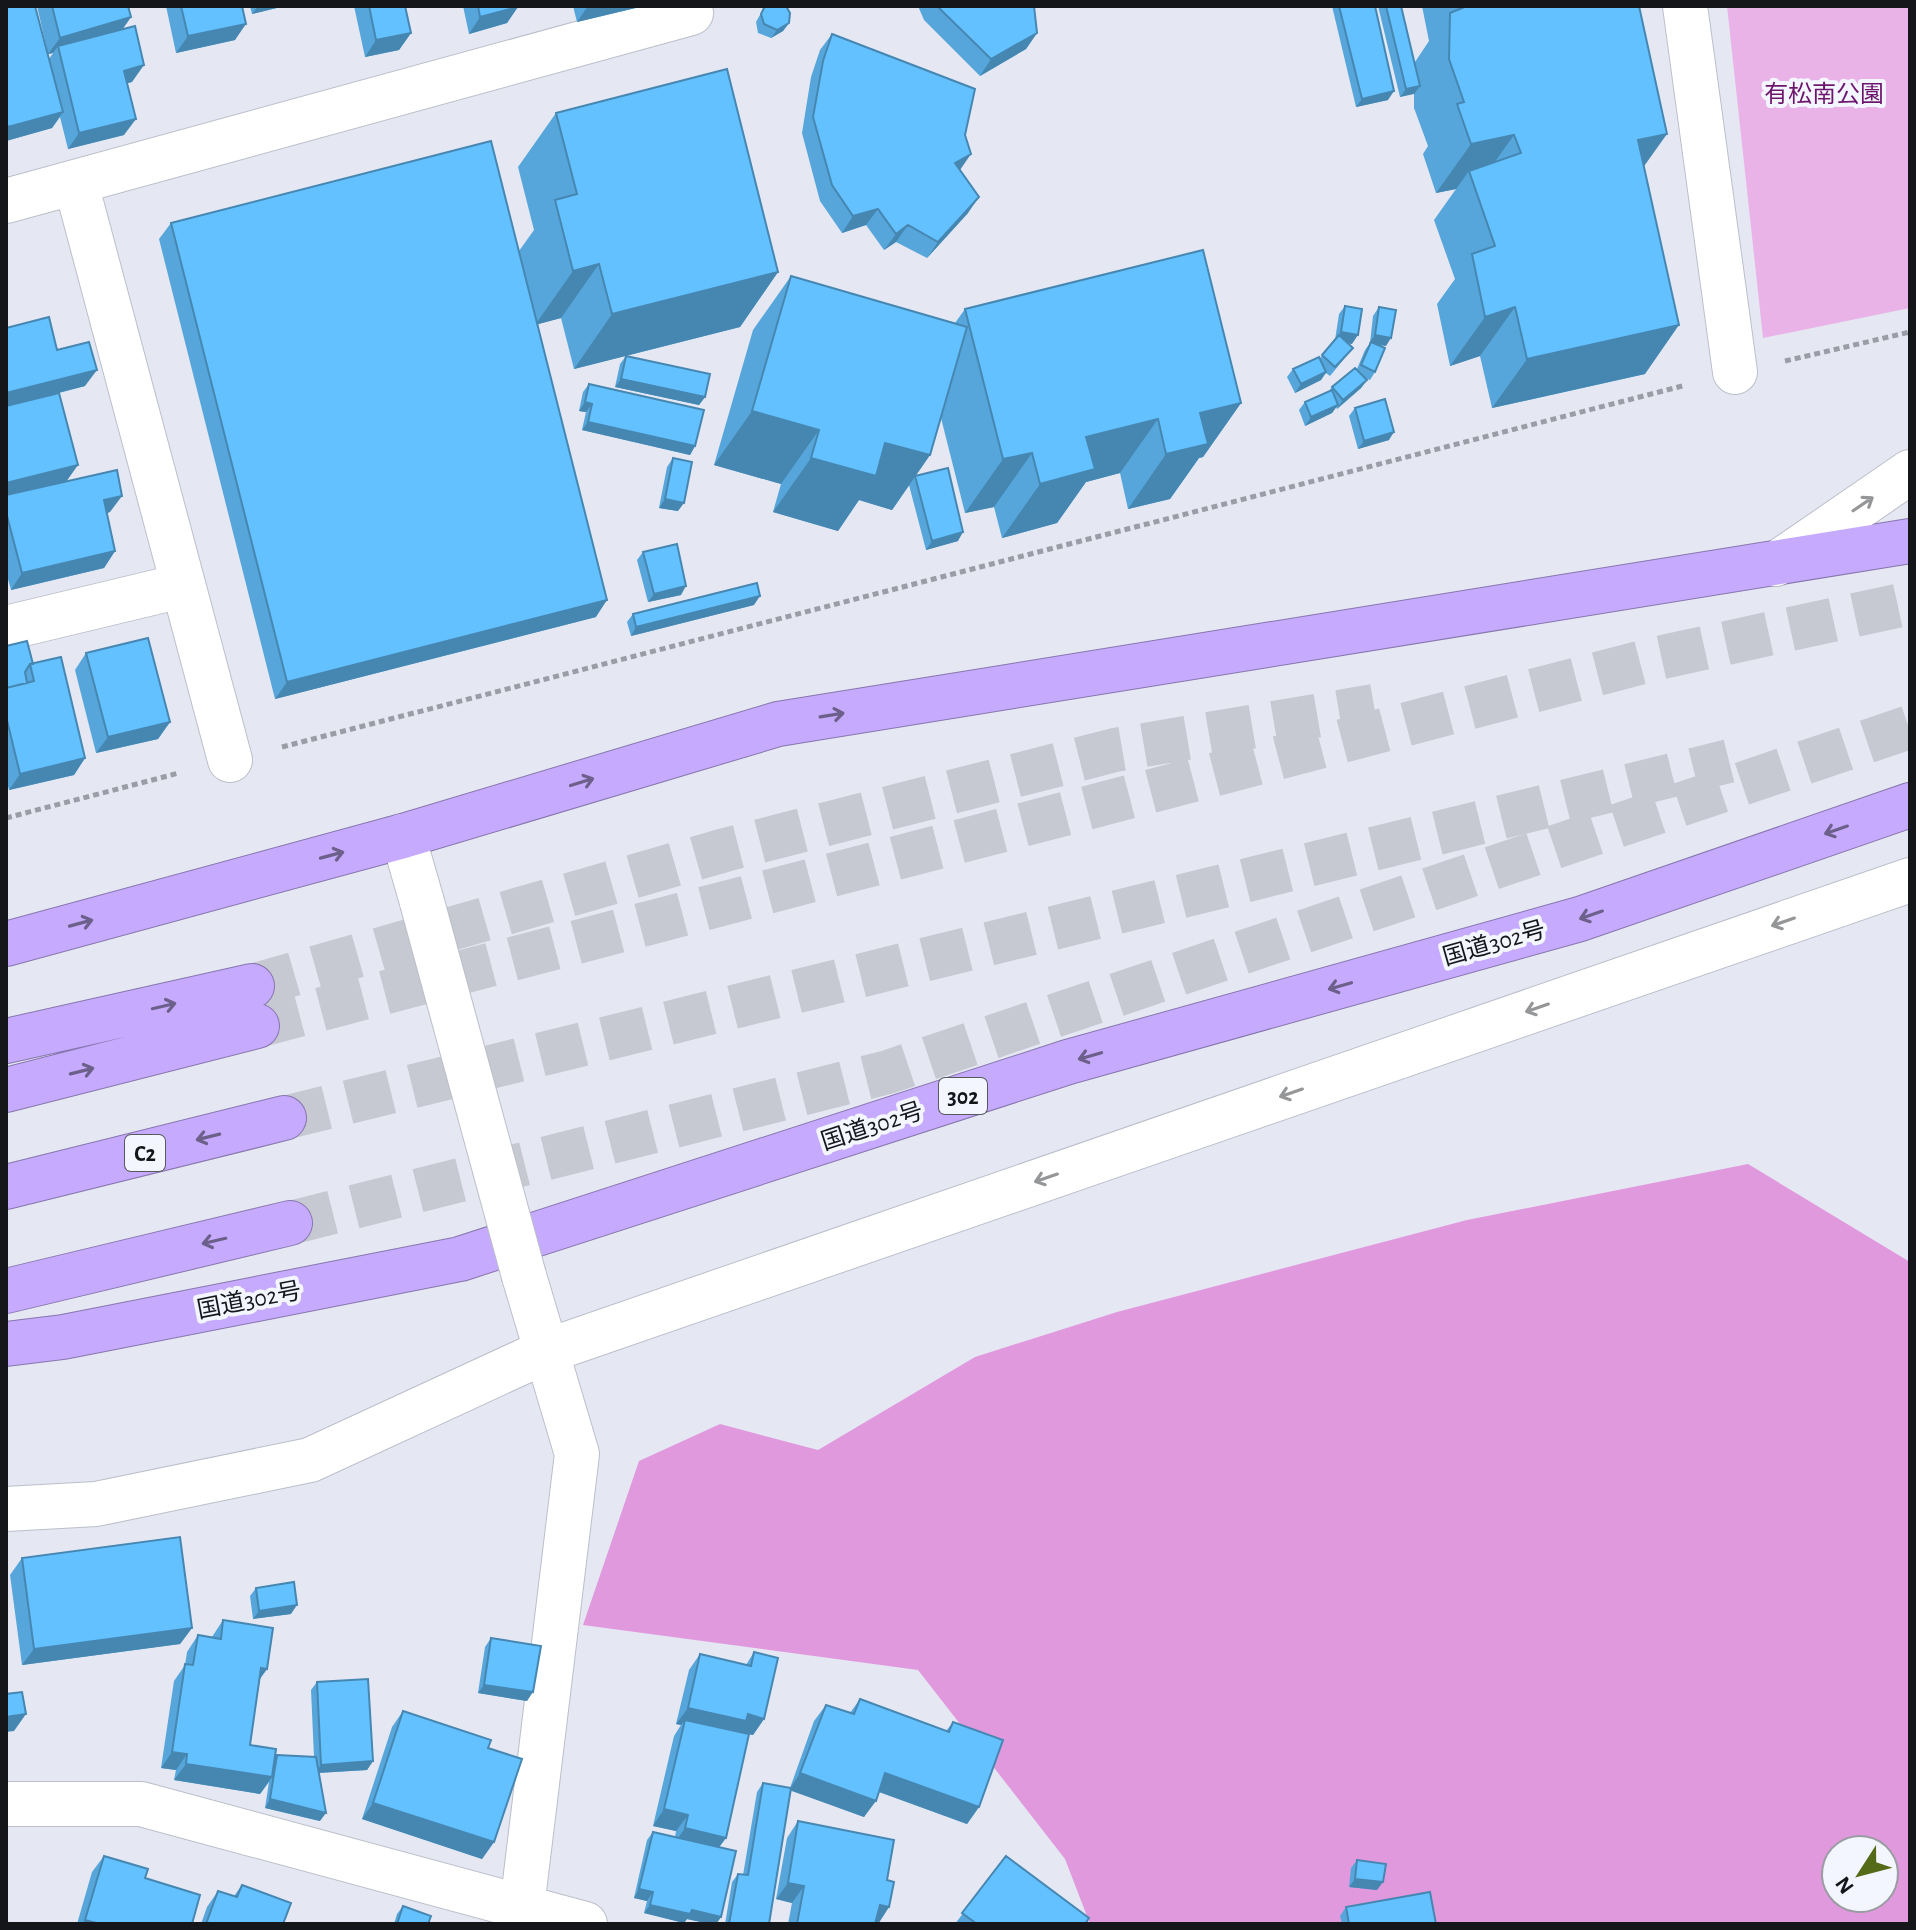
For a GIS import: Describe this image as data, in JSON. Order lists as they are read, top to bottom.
{
  "streets": {
    "highway": ["国道302号", "302", "C2"]
  },
  "parks": ["有松南公園"],
  "north": "bottom left"
}
